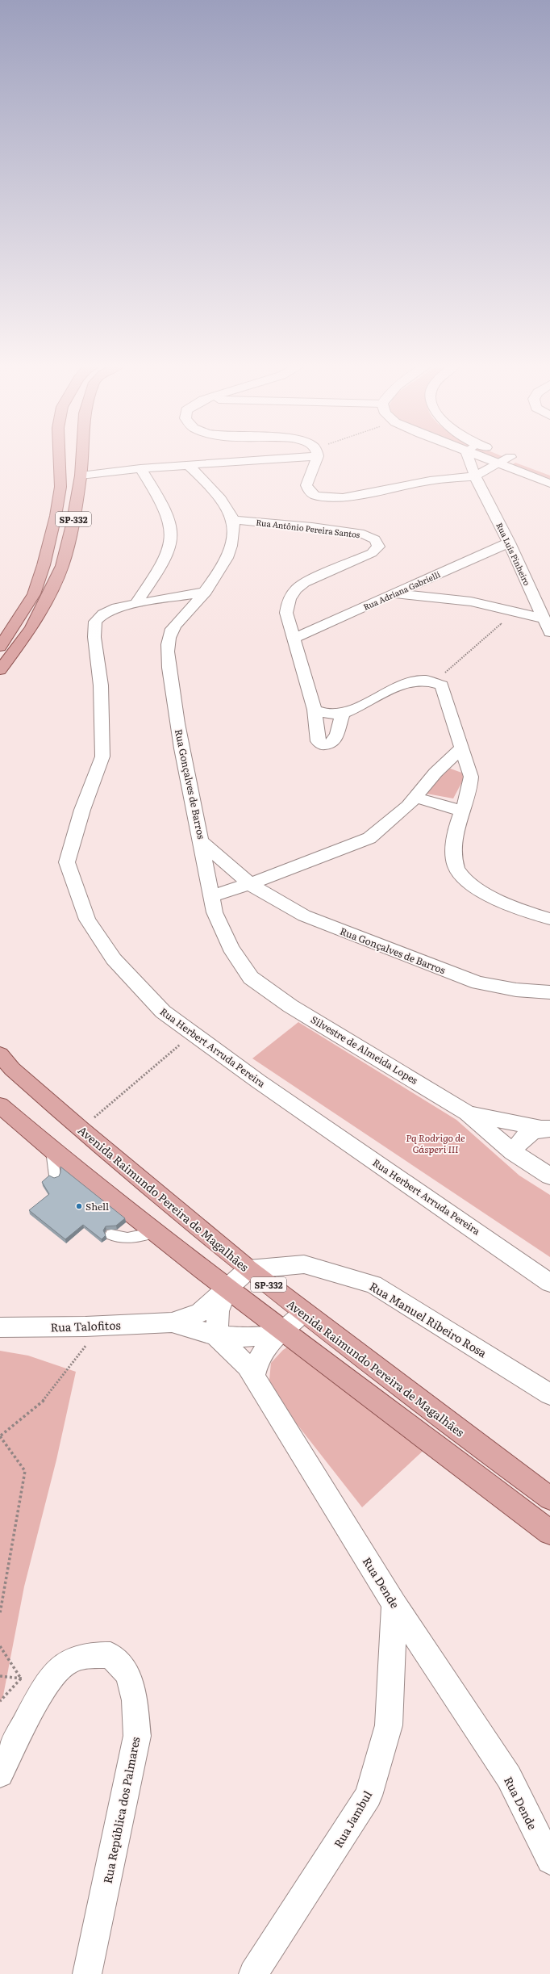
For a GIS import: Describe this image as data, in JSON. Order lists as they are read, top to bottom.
{
  "streets": {
    "main road": ["SP-332", "Avenida Raimundo Pereira de Magalhães"],
    "street": [
      "Rua Antônio Pereira Santos",
      "Rua Luís Pinheiro",
      "Rua Adriana Gabrielli",
      "Rua Gonçalves de Barros",
      "Rua Herbert Arruda Pereira",
      "Silvestre de Almeida Lopes",
      "Rua Manuel Ribeiro Rosa",
      "Rua Talofitos",
      "Rua Dende",
      "Rua República dos Palmares",
      "Rua Jambul"
    ]
  },
  "crossings": [
    ["SP-332", "Rua Talofitos"],
    ["Rua Antônio Pereira Santos", "Rua Adriana Gabrielli"],
    ["Rua Antônio Pereira Santos", "Rua Gonçalves de Barros"],
    ["Rua Luís Pinheiro", "Rua Adriana Gabrielli"],
    ["Rua Gonçalves de Barros", "Rua Herbert Arruda Pereira"],
    ["Rua Gonçalves de Barros", "Silvestre de Almeida Lopes"],
    ["Avenida Raimundo Pereira de Magalhães", "Rua Manuel Ribeiro Rosa"],
    ["Rua Talofitos", "Rua Dende"],
    ["Rua Dende", "Rua Jambul"]
  ],
  "parks": ["Pq Rodrigo de Gásperi III"],
  "places": ["Shell"]
}
